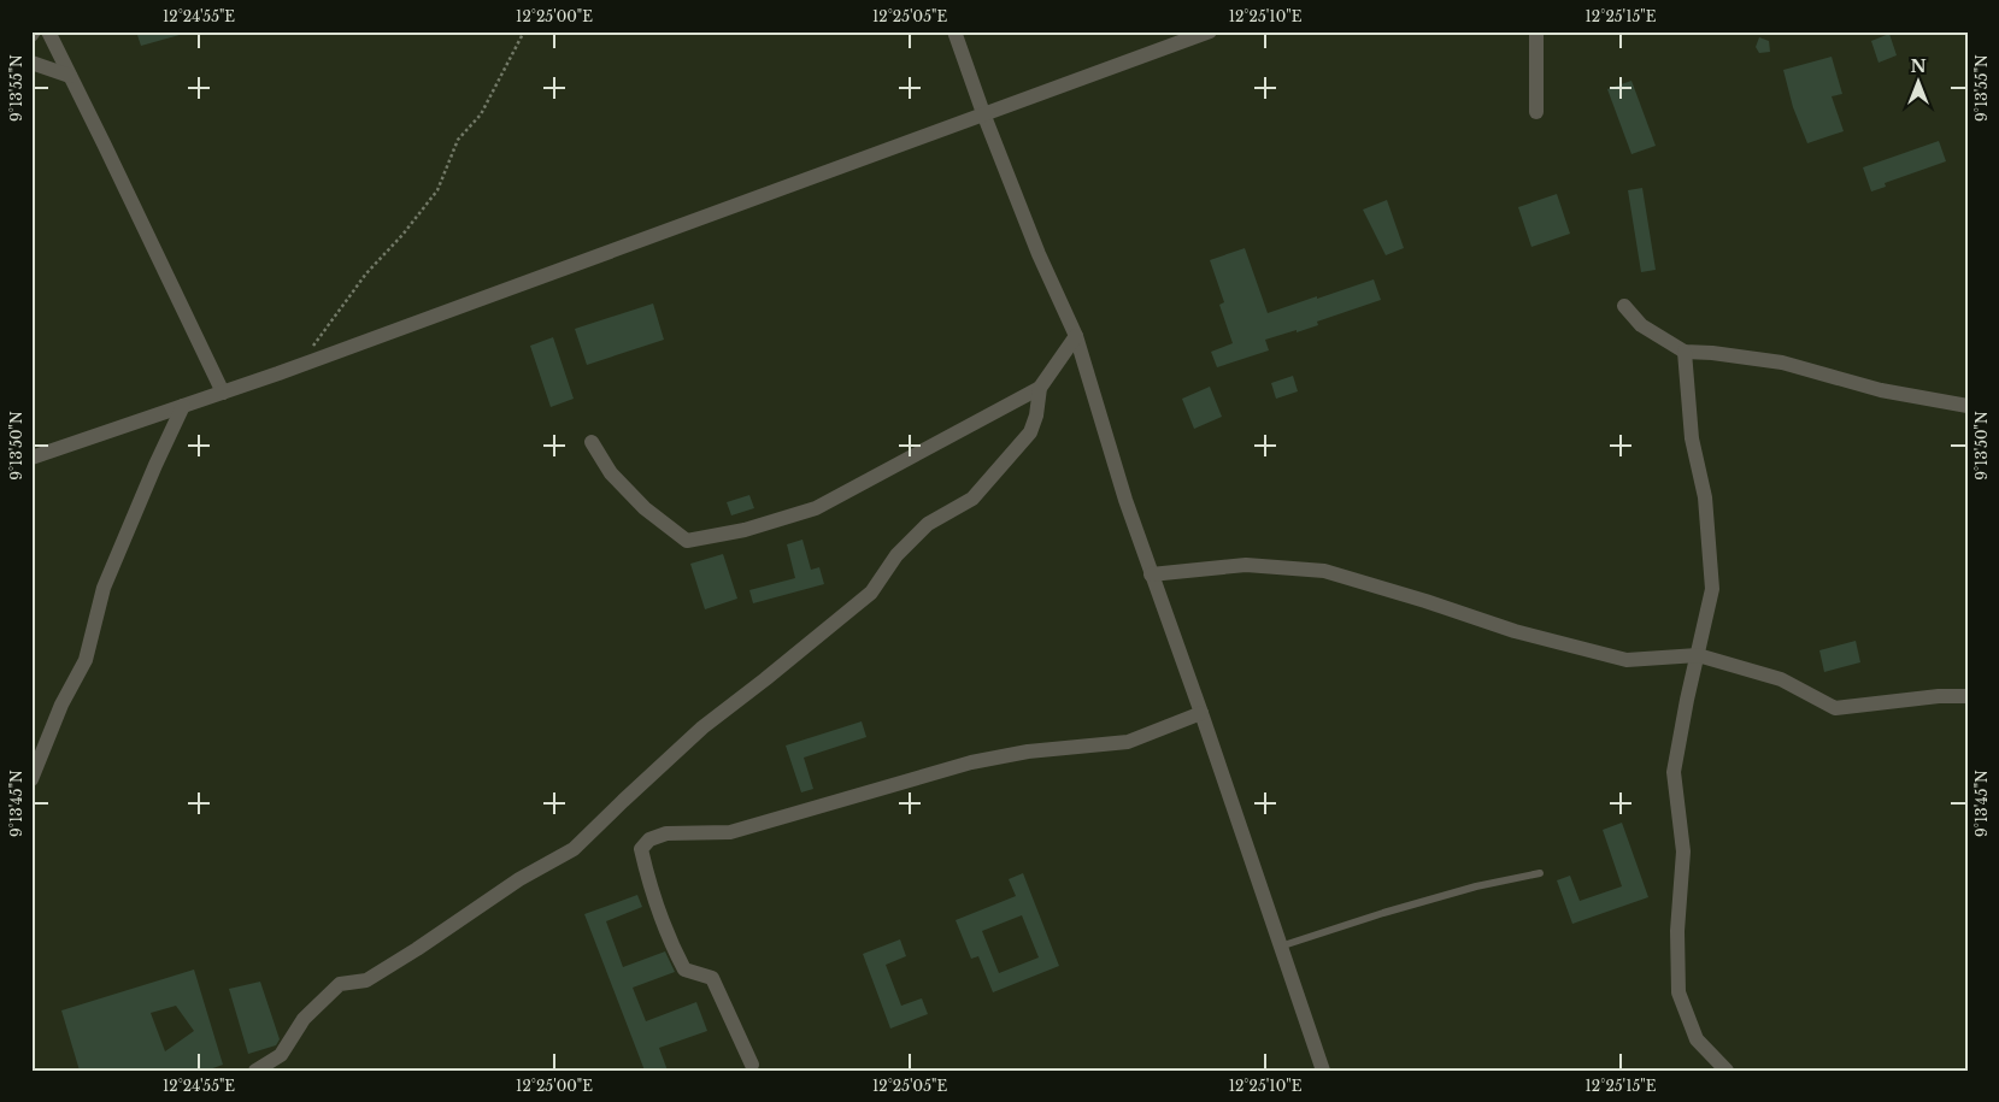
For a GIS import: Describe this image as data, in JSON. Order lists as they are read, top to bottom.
{
  "north": "top",
  "coordinates": [
    "12°24'55\"E",
    "12°25'00\"E",
    "12°25'05\"E",
    "12°25'10\"E",
    "12°25'15\"E",
    "9°13'55\"N",
    "9°13'50\"N",
    "9°13'45\"N"
  ]
}
